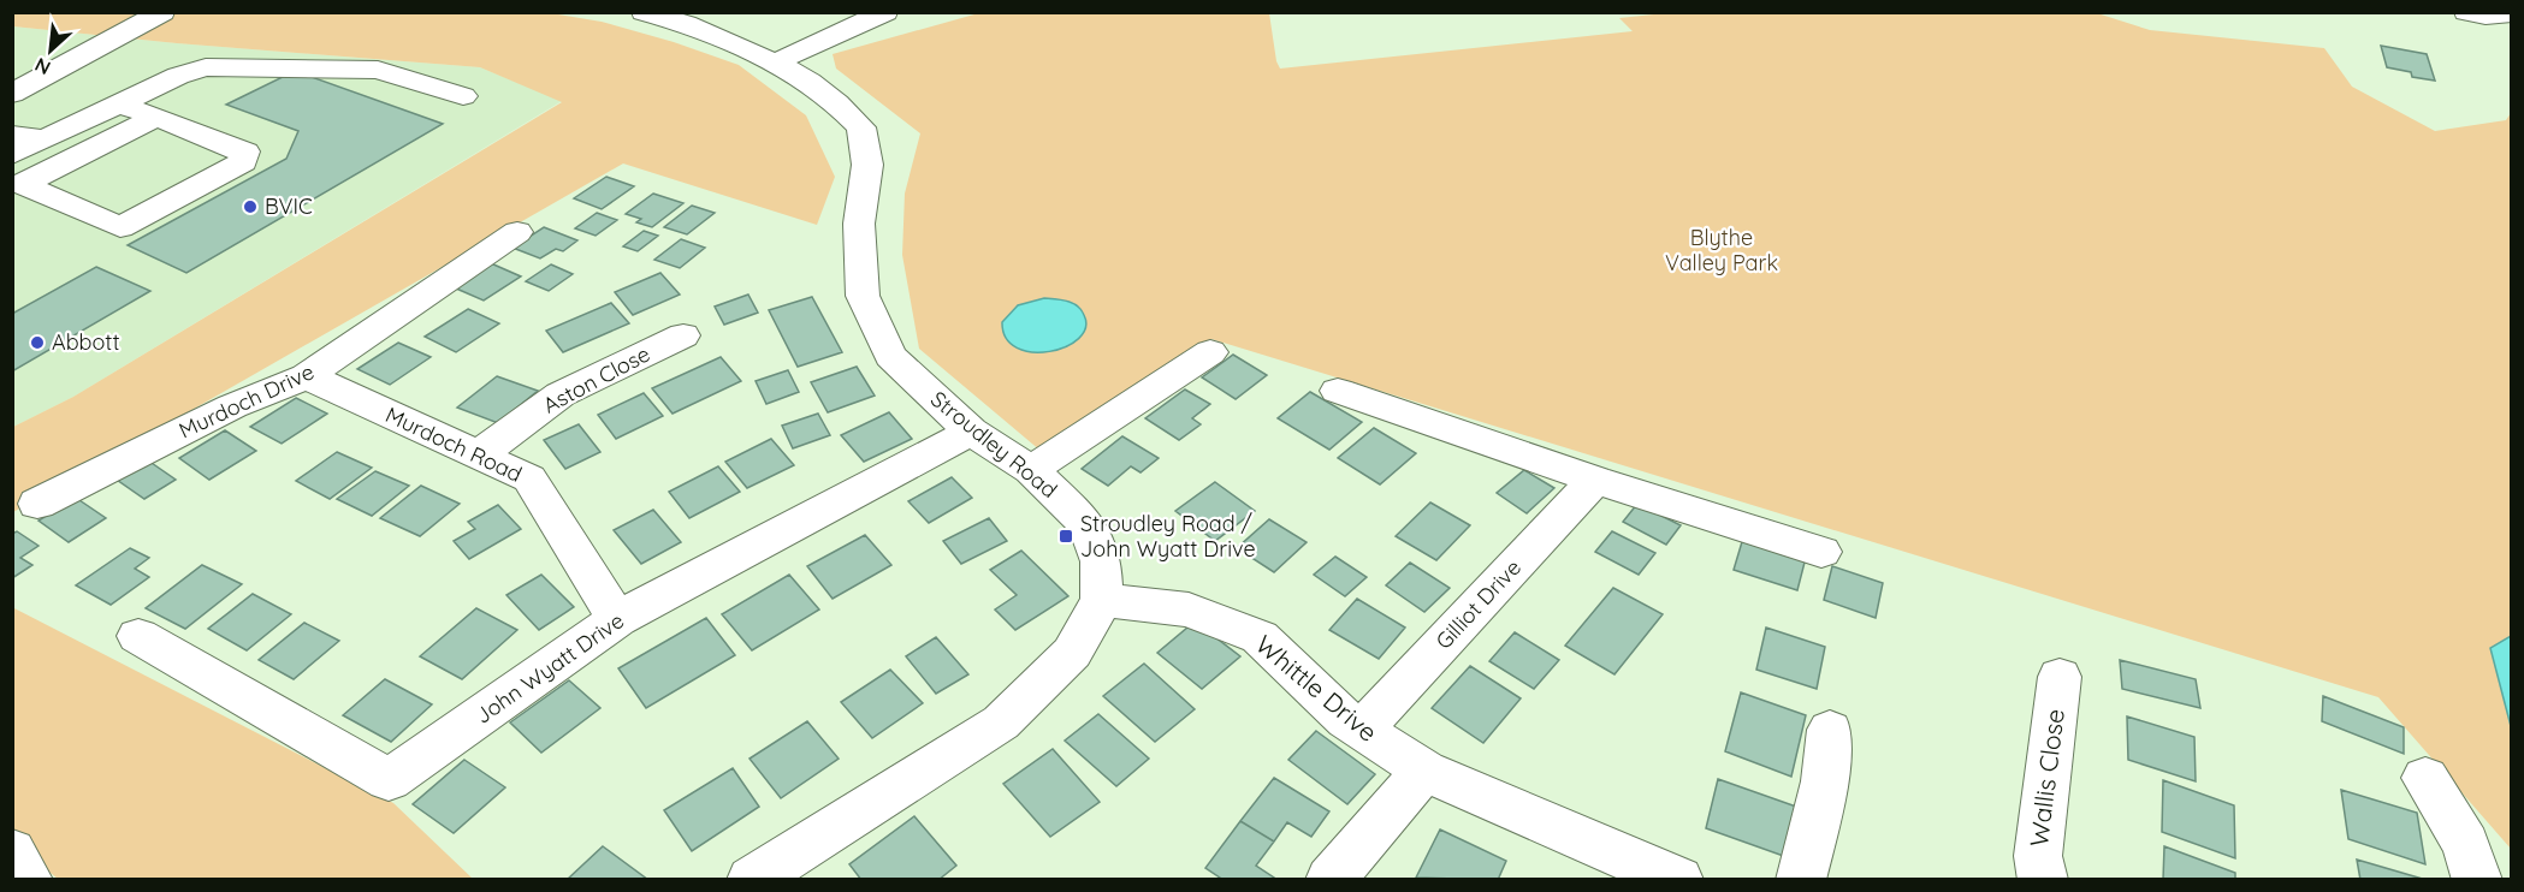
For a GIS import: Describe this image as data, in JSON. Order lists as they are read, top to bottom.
{
  "streets": {
    "street": [
      "Aston Close",
      "Murdoch Drive",
      "Murdoch Road",
      "Stroudley Road",
      "Gilliot Drive",
      "John Wyatt Drive",
      "Whittle Drive",
      "Wallis Close"
    ]
  },
  "crossings": [
    ["Aston Close", "Murdoch Road"],
    ["Murdoch Drive", "Murdoch Road"],
    ["Murdoch Road", "John Wyatt Drive"],
    ["Stroudley Road", "John Wyatt Drive"],
    ["Stroudley Road", "Whittle Drive"],
    ["Gilliot Drive", "Whittle Drive"]
  ],
  "parks": ["Blythe Valley Park"],
  "places": {
    "other": ["BVIC", "Abbott"],
    "transit": ["Stroudley Road / John Wyatt Drive"]
  },
  "north": "bottom left"
}
